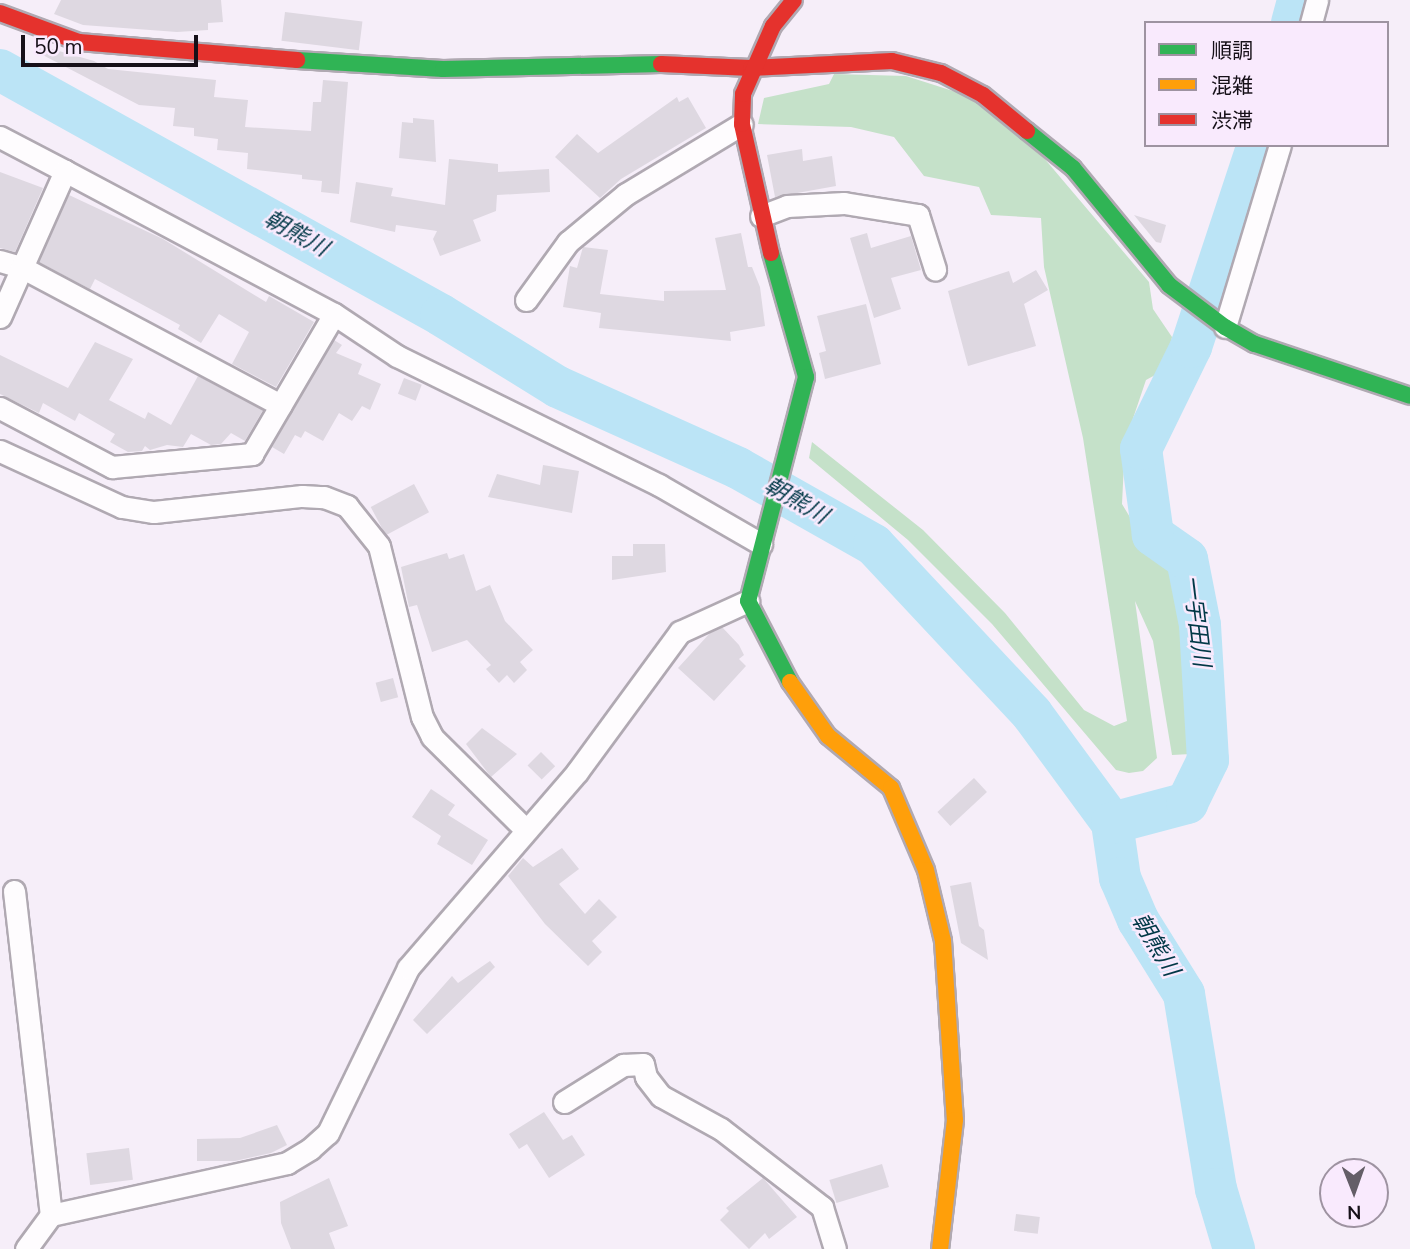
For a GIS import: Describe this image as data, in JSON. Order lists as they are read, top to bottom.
{
  "water": ["朝熊川", "一宇田川"],
  "legend": ["順調", "混雑", "渋滞"],
  "scale_bar": "50 m",
  "north": "bottom"
}
